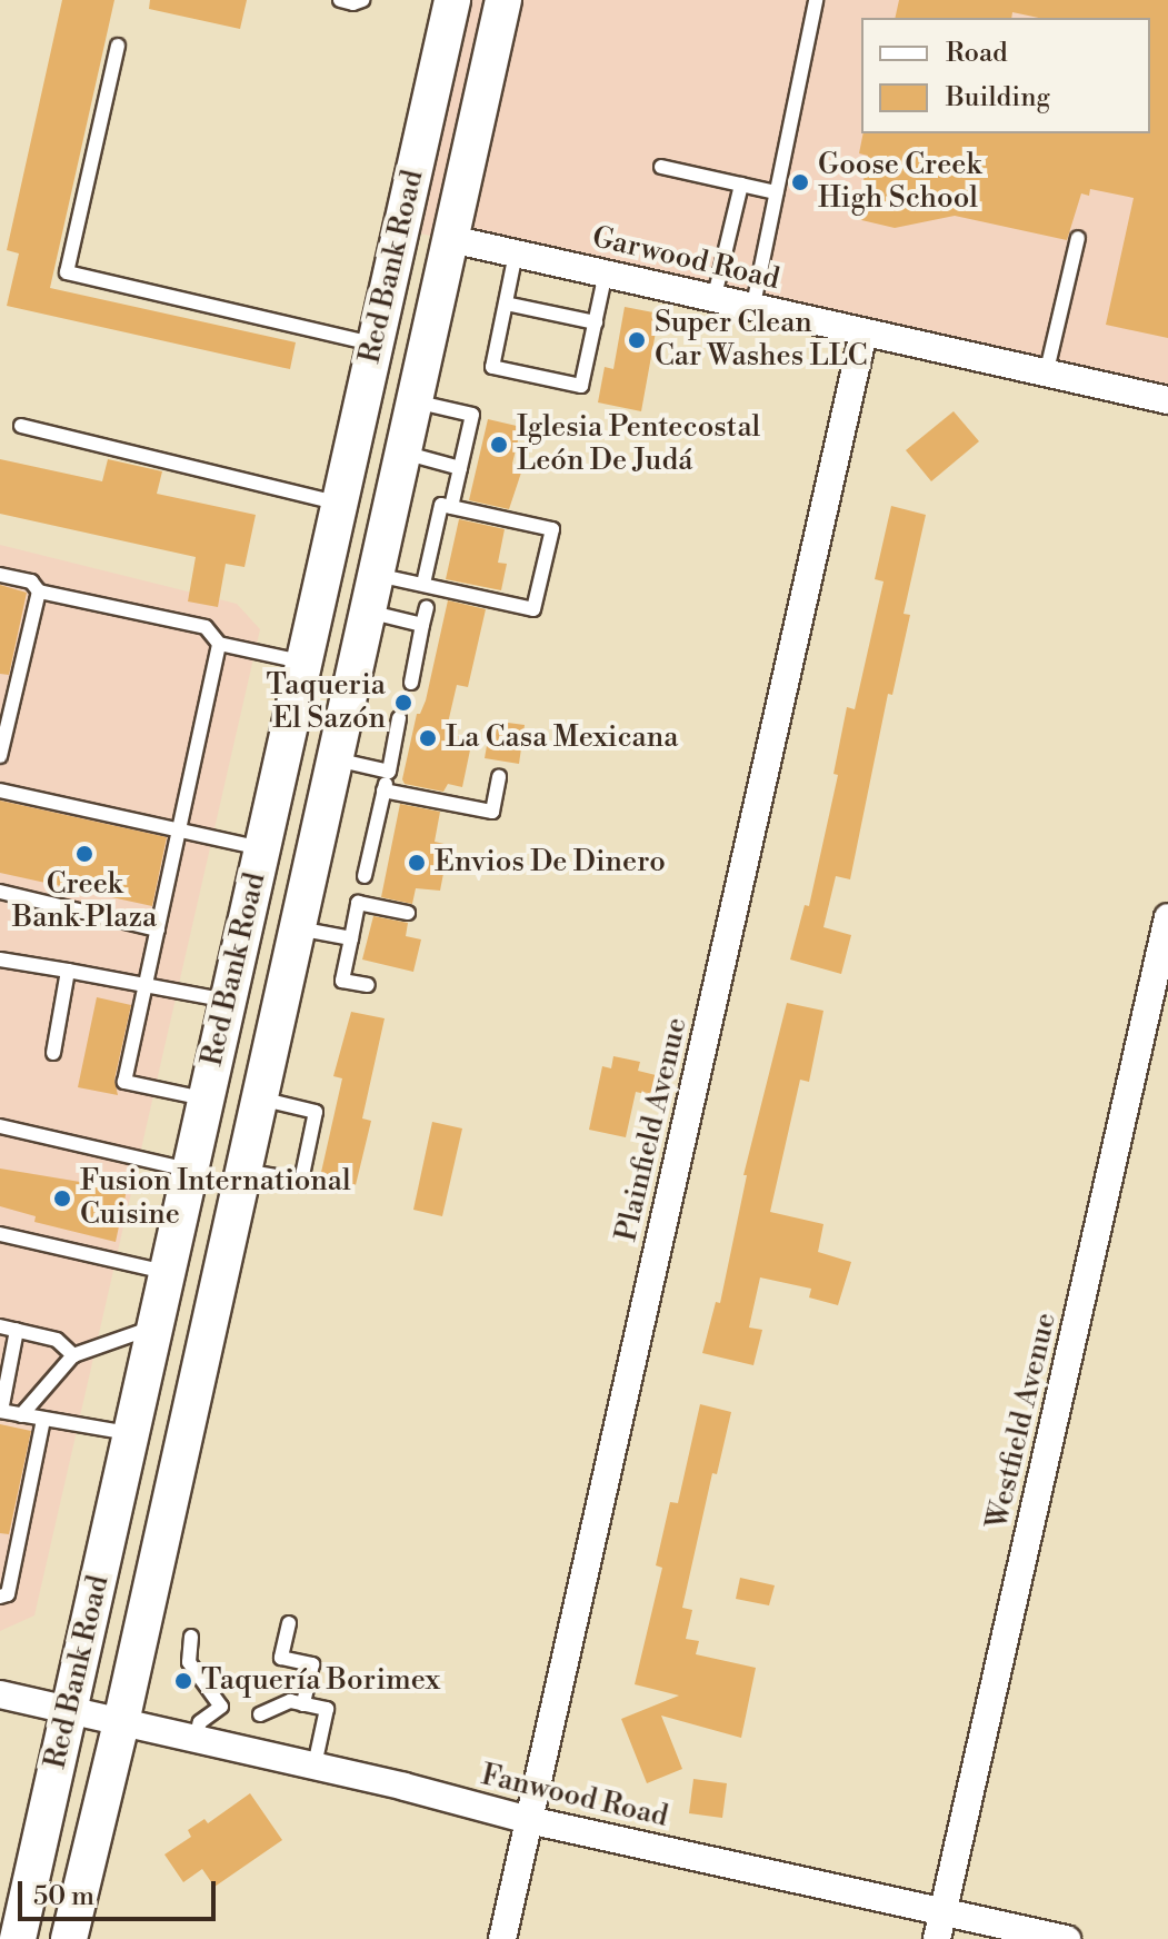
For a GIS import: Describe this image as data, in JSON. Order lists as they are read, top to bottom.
{
  "streets": {
    "main road": ["Red Bank Road"],
    "street": [
      "Garwood Road",
      "Plainfield Avenue",
      "Westfield Avenue",
      "Fanwood Road"
    ]
  },
  "crossings": [
    ["Garwood Road", "Red Bank Road"],
    ["Garwood Road", "Plainfield Avenue"],
    ["Red Bank Road", "Fanwood Road"],
    ["Plainfield Avenue", "Fanwood Road"],
    ["Westfield Avenue", "Fanwood Road"]
  ],
  "places": [
    "Goose Creek High School",
    "Super Clean Car Washes LLC",
    "Iglesia Pentecostal León De Judá",
    "Taqueria El Sazón",
    "La Casa Mexicana",
    "Creek Bank Plaza",
    "Envios De Dinero",
    "Fusion International Cuisine",
    "Taquería Borimex"
  ],
  "legend": ["Road", "Building"],
  "scale_bar": "50 m"
}
